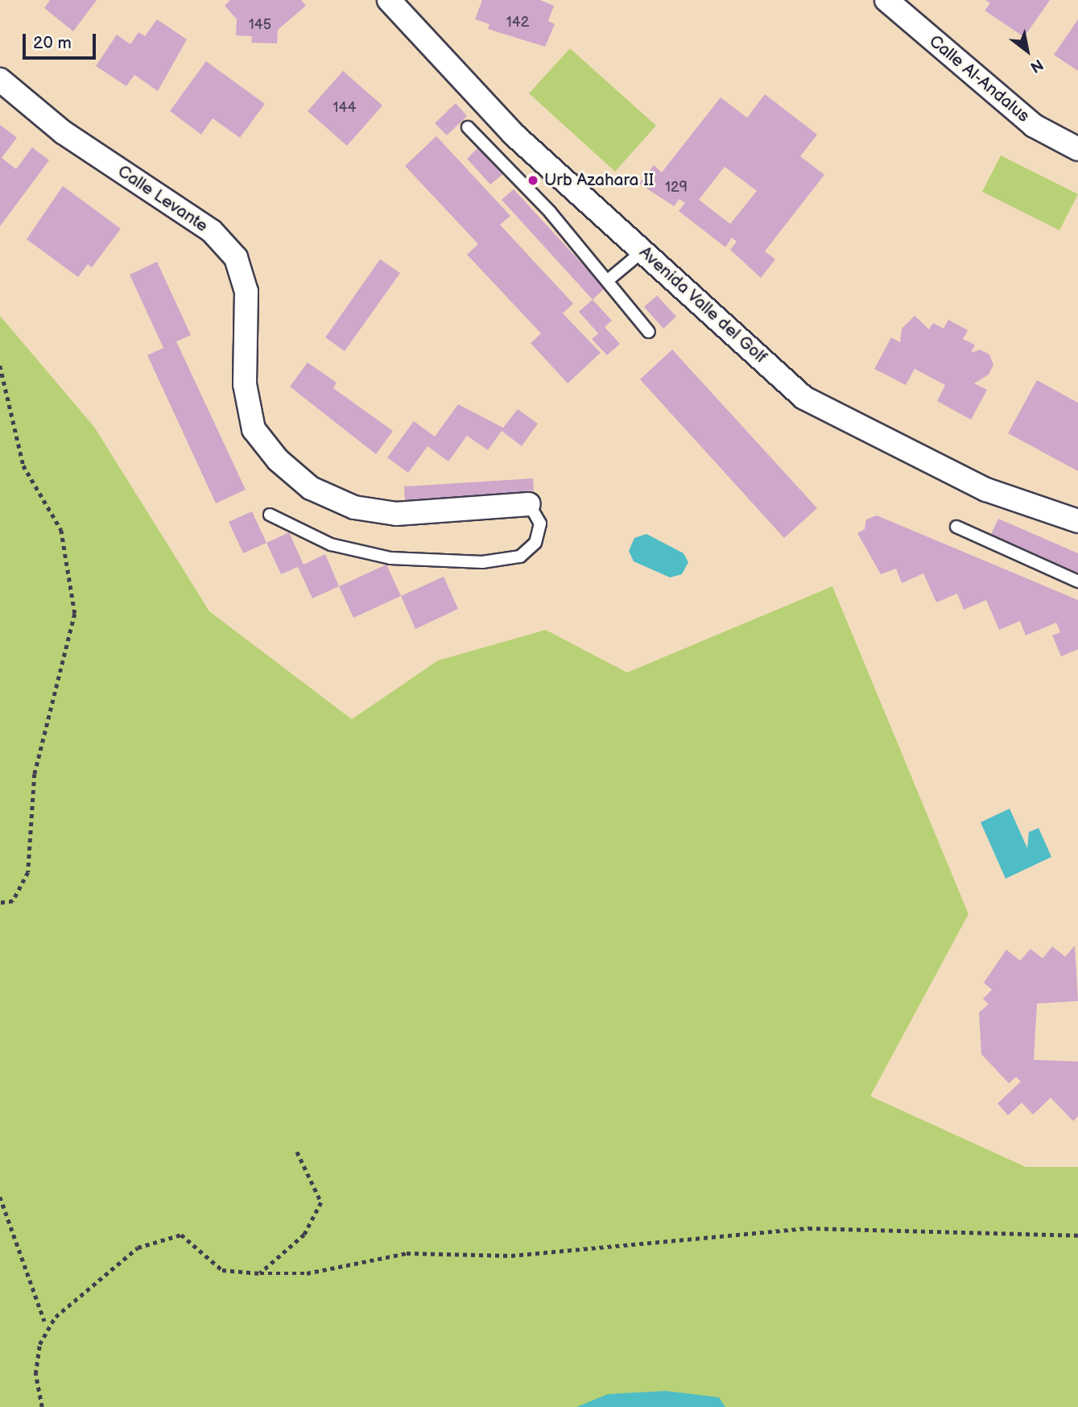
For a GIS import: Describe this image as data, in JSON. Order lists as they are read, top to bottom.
{
  "streets": {
    "street": ["Calle Al-Andalus", "Calle Levante", "Avenida Valle del Golf"]
  },
  "places": ["Urb Azahara II"],
  "house_numbers": [
    "142",
    "145",
    "144",
    "129"
  ],
  "scale_bar": "20 m",
  "north": "bottom right"
}
